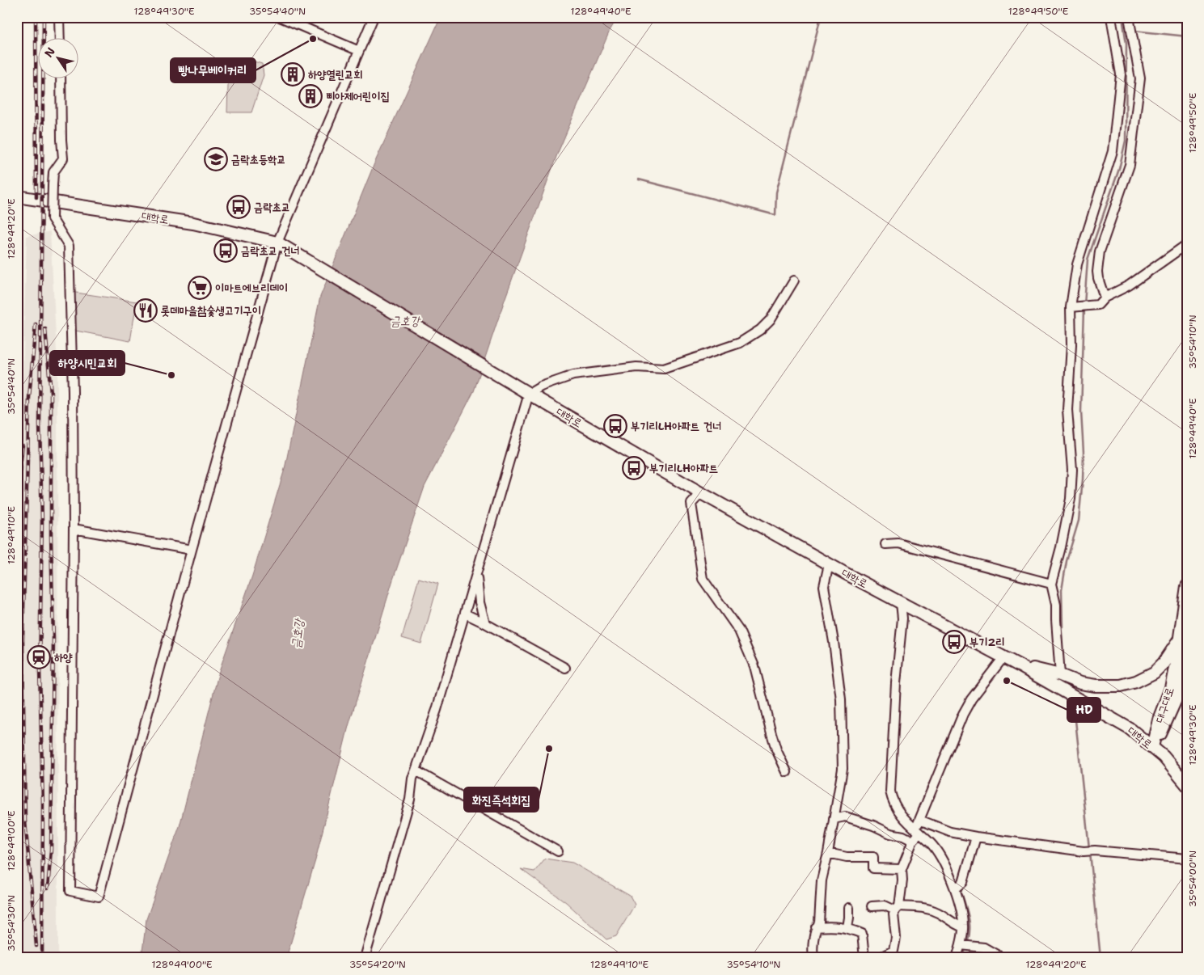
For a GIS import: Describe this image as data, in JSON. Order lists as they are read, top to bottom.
{
  "streets": {
    "main road": ["대학로", "대구대로"]
  },
  "crossings": [
    ["대학로", "대구대로"]
  ],
  "water": ["금호강"],
  "places": {
    "other": [
      "빵나무베이커리",
      "하양시민교회",
      "HD",
      "화진즉석회집"
    ],
    "building": ["하양열린교회", "삐아제어린이집"],
    "school or university": ["금락초등학교"],
    "bus stop": [
      "금락초교",
      "금락초교 건너",
      "부기리LH아파트 건너",
      "부기리LH아파트",
      "부기2리"
    ],
    "supermarket": ["이마트에브리데이"],
    "restaurant": ["롯데마을참숯생고기구이"],
    "station": ["하양"]
  },
  "north": "top left",
  "coordinates": [
    "128°49'30\"E",
    "35°54'40\"N",
    "128°49'40\"E",
    "128°49'50\"E",
    "128°49'20\"E",
    "35°54'10\"N",
    "128°49'10\"E",
    "128°49'00\"E",
    "35°54'00\"N",
    "35°54'30\"N",
    "35°54'20\"N"
  ]
}
